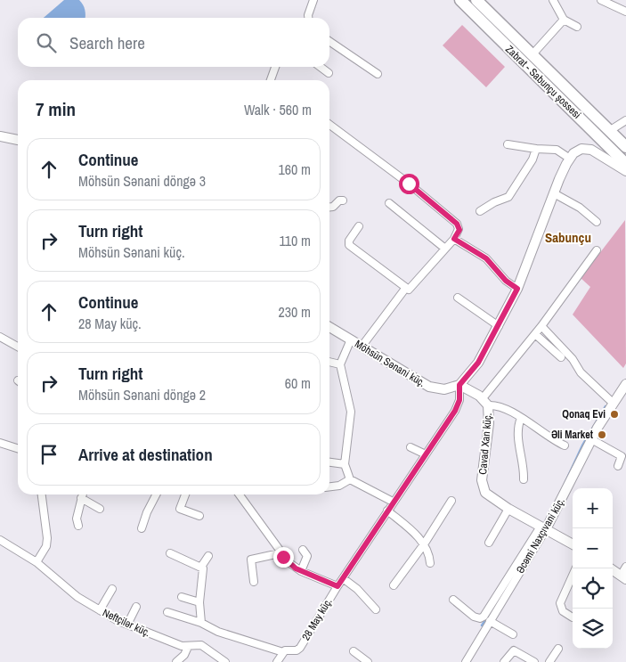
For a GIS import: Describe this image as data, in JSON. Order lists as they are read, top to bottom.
{
  "streets": {
    "main road": ["Zabrat - Sabunçu şossesi"],
    "street": [
      "Möhsün Sənani küç.",
      "Cavad Xan küç.",
      "Əcəmi Naxçıvani küç.",
      "28 May küç.",
      "Neftçilər küç."
    ]
  },
  "crossings": [
    ["Möhsün Sənani küç.", "Cavad Xan küç."],
    ["Möhsün Sənani küç.", "28 May küç."],
    ["Cavad Xan küç.", "Əcəmi Naxçıvani küç."],
    ["Cavad Xan küç.", "28 May küç."]
  ],
  "districts": ["Sabunçu"],
  "places": ["Qonaq Evi", "Əli Market"],
  "page": {
    "search": "Search here",
    "heading": ["7 min", "Walk · 560 m"],
    "list": [
      ["Continue", "Möhsün Sənani döngə 3", "160 m"],
      ["Turn right", "Möhsün Sənani küç.", "110 m"],
      ["Continue", "28 May küç.", "230 m"],
      ["Turn right", "Möhsün Sənani döngə 2", "60 m"],
      "Arrive at destination"
    ],
    "map_buttons": ["+", "−"]
  }
}
